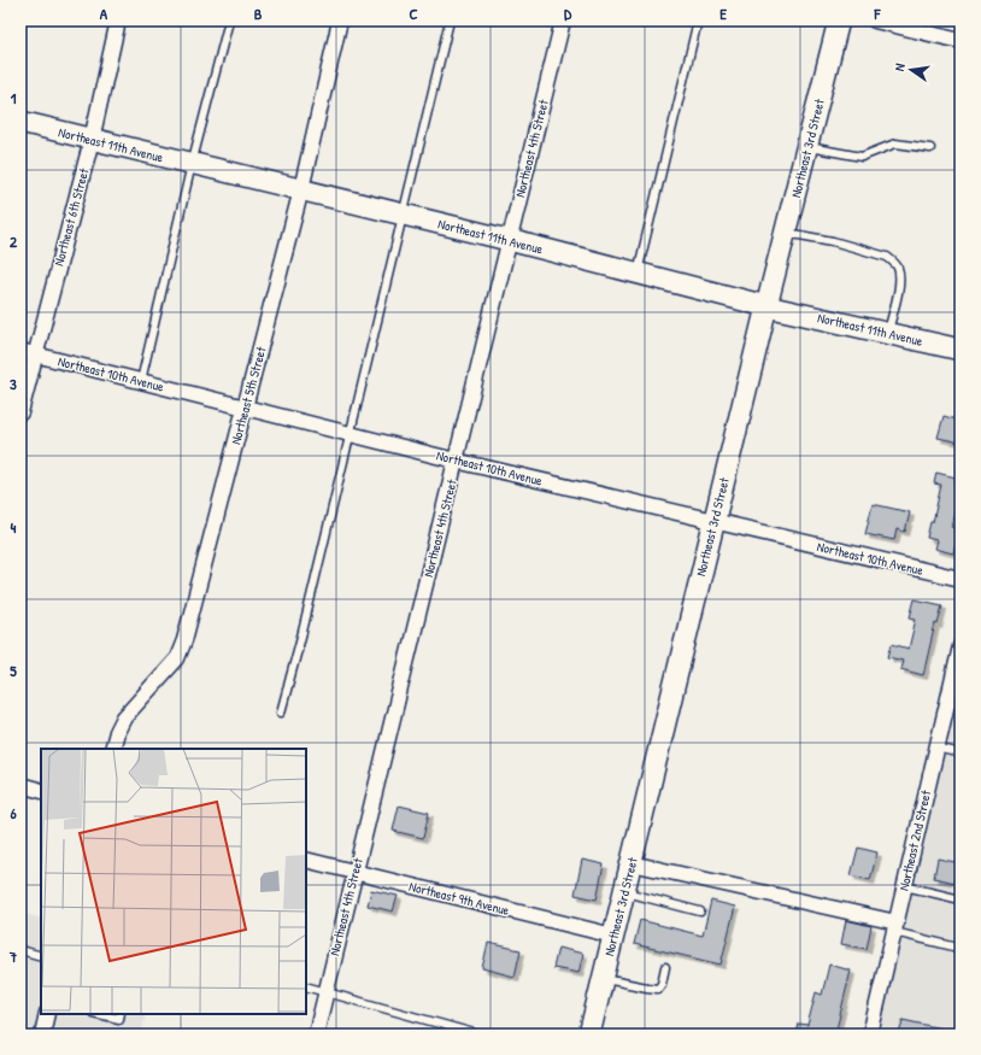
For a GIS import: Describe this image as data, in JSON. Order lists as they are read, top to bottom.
{
  "streets": {
    "street": [
      "Northeast 11th Avenue",
      "Northeast 4th Street",
      "Northeast 3rd Street",
      "Northeast 6th Street",
      "Northeast 10th Avenue",
      "Northeast 5th Street",
      "Northeast 2nd Street",
      "Northeast 9th Avenue"
    ]
  },
  "crossings": [
    ["Northeast 11th Avenue", "Northeast 4th Street"],
    ["Northeast 11th Avenue", "Northeast 3rd Street"],
    ["Northeast 11th Avenue", "Northeast 6th Street"],
    ["Northeast 11th Avenue", "Northeast 5th Street"],
    ["Northeast 4th Street", "Northeast 10th Avenue"],
    ["Northeast 4th Street", "Northeast 9th Avenue"],
    ["Northeast 3rd Street", "Northeast 10th Avenue"],
    ["Northeast 3rd Street", "Northeast 9th Avenue"],
    ["Northeast 6th Street", "Northeast 10th Avenue"],
    ["Northeast 10th Avenue", "Northeast 5th Street"]
  ],
  "north": "left",
  "grid": {
    "columns": [
      "A",
      "B",
      "C",
      "D",
      "E",
      "F"
    ],
    "rows": [
      "1",
      "2",
      "3",
      "4",
      "5",
      "6",
      "7"
    ]
  }
}
